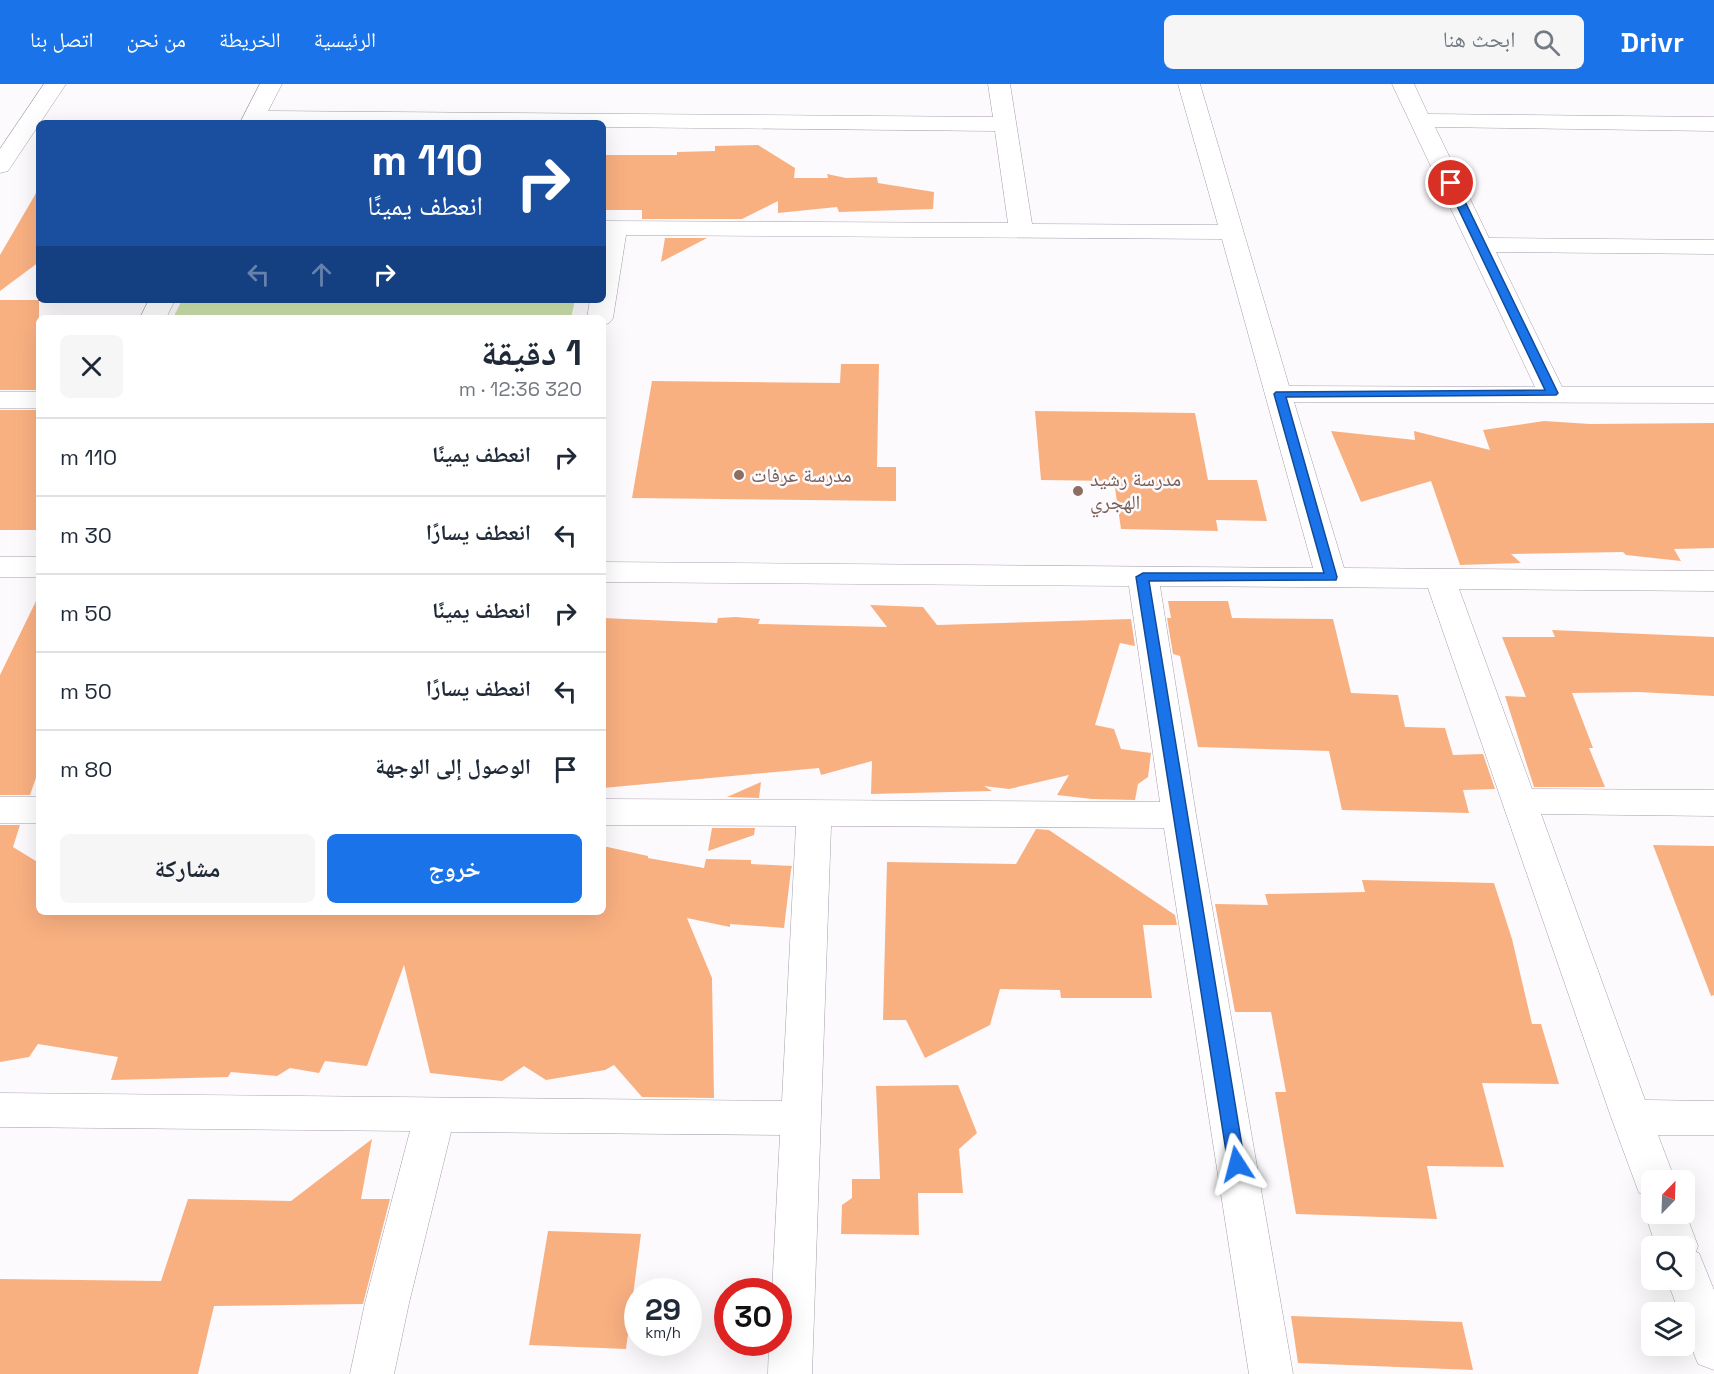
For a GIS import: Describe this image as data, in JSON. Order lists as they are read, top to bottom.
{
  "places": ["مدرسة عرفات", "مدرسة رشيد الهجري"],
  "north": "top right",
  "page": {
    "header": "Drivr",
    "search": "ابحث هنا",
    "nav": [
      "الرئيسية",
      "الخريطة",
      "من نحن",
      "اتصل بنا"
    ],
    "turn": ["110 m", "انعطف يمينًا"],
    "heading": ["1 دقيقة", "320 m · 12:36"],
    "list": [
      {
        "name": "انعطف يمينًا",
        "value": "110 m"
      },
      {
        "name": "انعطف يسارًا",
        "value": "30 m"
      },
      {
        "name": "انعطف يمينًا",
        "value": "50 m"
      },
      {
        "name": "انعطف يسارًا",
        "value": "50 m"
      },
      {
        "name": "الوصول إلى الوجهة",
        "value": "80 m"
      }
    ],
    "buttons": ["خروج", "مشاركة"],
    "speed": "29 km/h",
    "limit": "30"
  }
}
